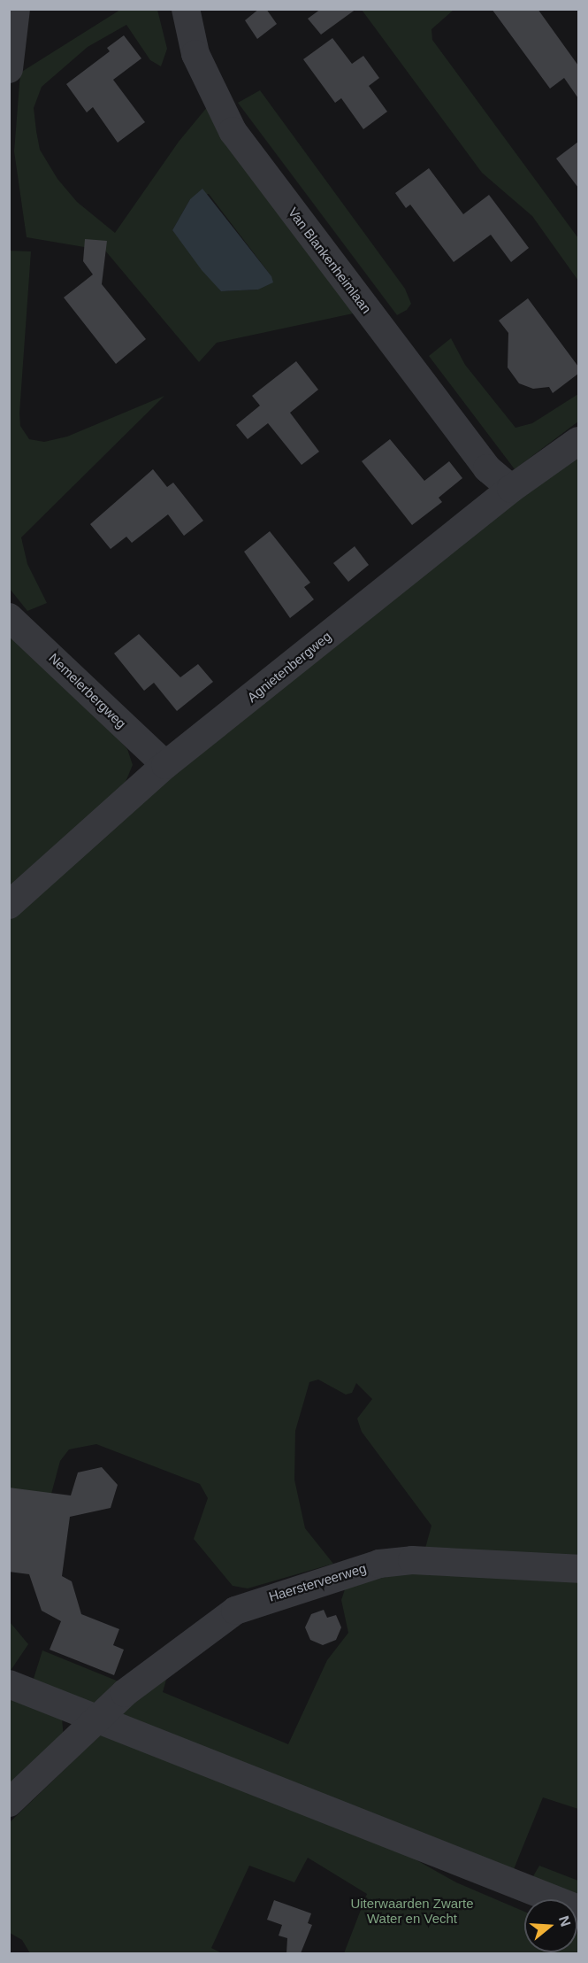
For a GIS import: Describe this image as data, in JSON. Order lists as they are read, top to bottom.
{
  "streets": {
    "street": [
      "Van Blankenheimlaan",
      "Agnietenbergweg",
      "Nemelerbergweg",
      "Haersterveerweg"
    ]
  },
  "crossings": [
    ["Van Blankenheimlaan", "Agnietenbergweg"],
    ["Agnietenbergweg", "Nemelerbergweg"]
  ],
  "parks": ["Uiterwaarden Zwarte Water en Vecht"],
  "north": "right"
}
